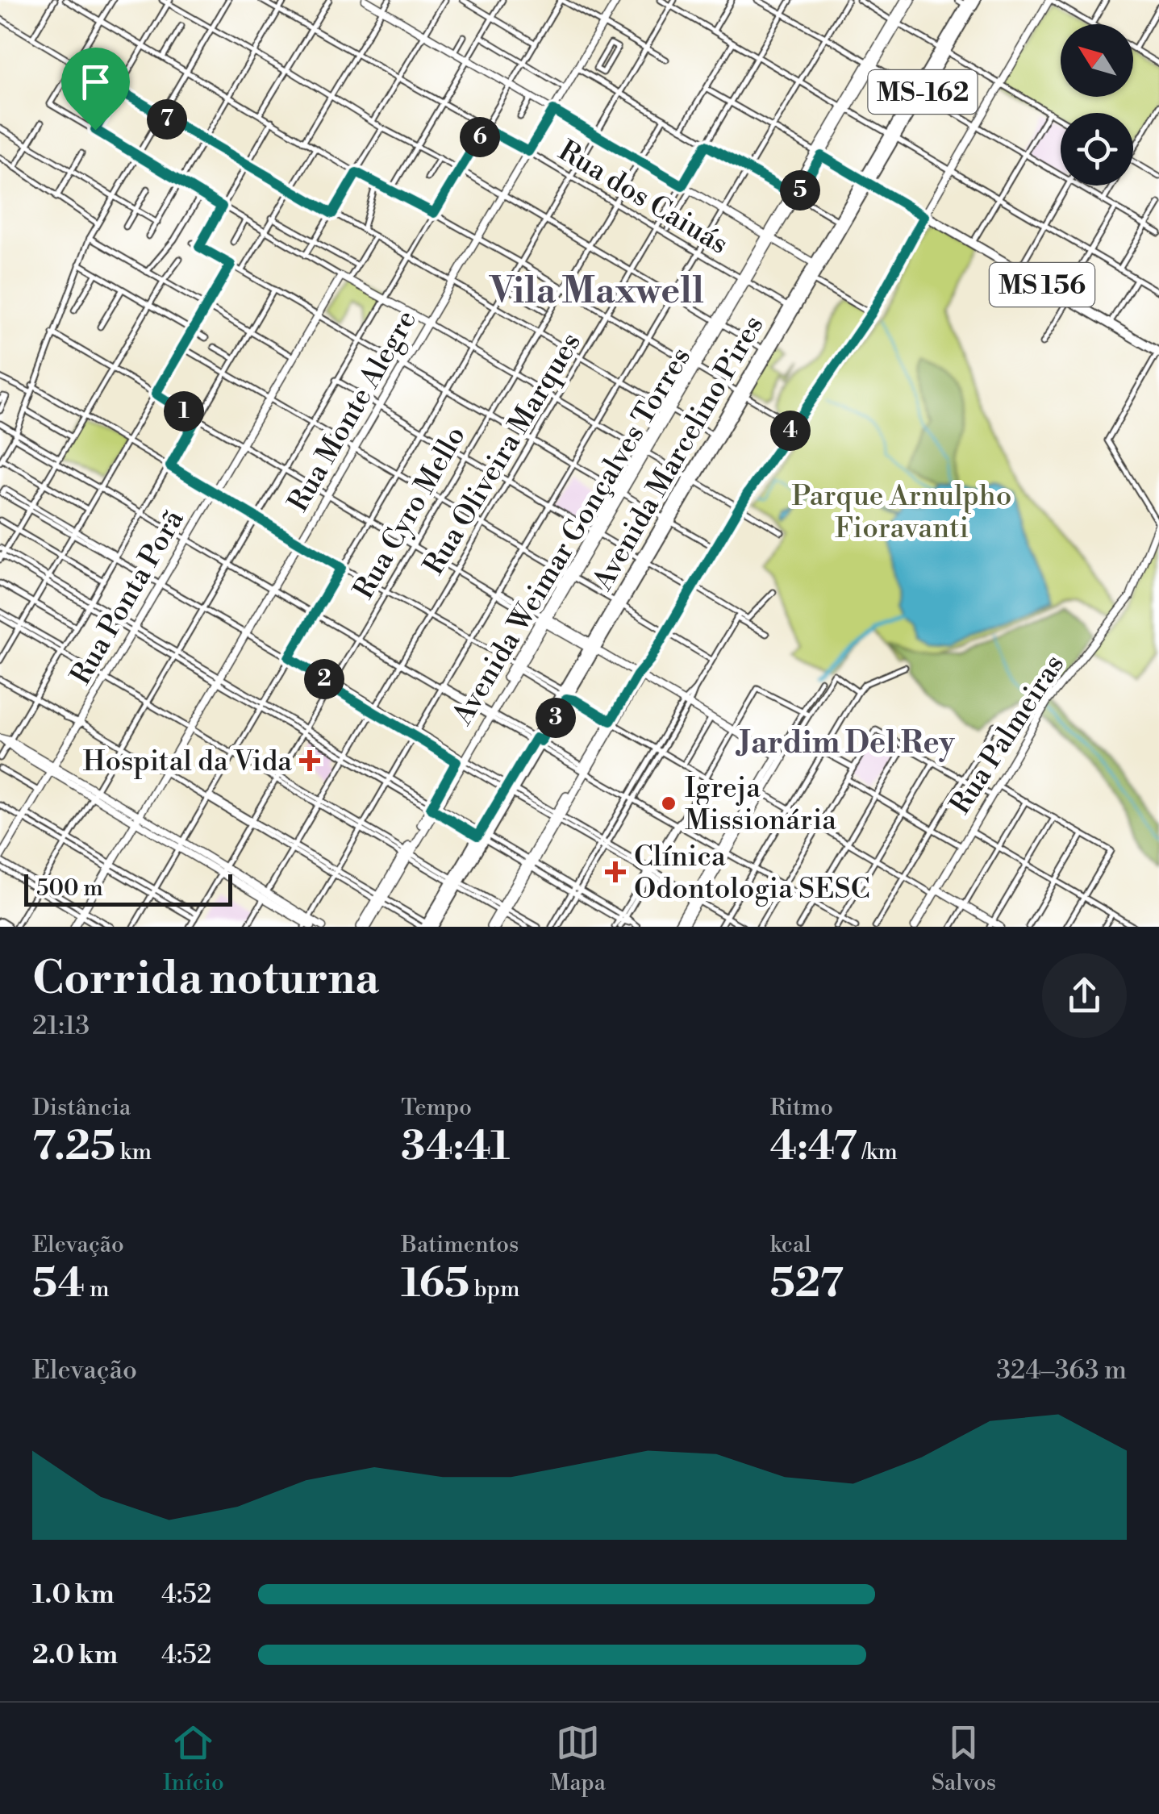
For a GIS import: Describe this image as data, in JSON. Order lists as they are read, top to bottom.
{
  "streets": {
    "main road": [
      "MS-162",
      "MS 156",
      "Avenida Marcelino Pires",
      "Avenida Weimar Gonçalves Torres"
    ],
    "street": [
      "Rua dos Caiuás",
      "Rua Monte Alegre",
      "Rua Oliveira Marques",
      "Rua Cyro Mello",
      "Rua Ponta Porã",
      "Rua Palmeiras"
    ]
  },
  "crossings": [
    ["Rua dos Caiuás", "Rua Monte Alegre"],
    ["Rua dos Caiuás", "Avenida Marcelino Pires"],
    ["Rua dos Caiuás", "Rua Oliveira Marques"],
    ["Rua dos Caiuás", "Rua Cyro Mello"],
    ["Rua dos Caiuás", "Avenida Weimar Gonçalves Torres"],
    ["MS 156", "Avenida Marcelino Pires"]
  ],
  "districts": ["Vila Maxwell", "Jardim Del Rey"],
  "parks": ["Parque Arnulpho Fioravanti"],
  "places": {
    "health": ["Hospital da Vida", "Clínica Odontologia SESC"],
    "other": ["Igreja Missionária"]
  },
  "scale_bar": "500 m",
  "north": "top left",
  "page": {
    "pins": [
      "7",
      "6",
      "5",
      "1",
      "4",
      "2",
      "3"
    ],
    "scale": "500 m",
    "heading": ["Corrida noturna", "21:13"],
    "stats": [
      ["Distância", "7.25 km"],
      ["Tempo", "34:41"],
      ["Ritmo", "4:47 /km"],
      ["Elevação", "54 m"],
      ["Batimentos", "165 bpm"],
      ["kcal", "527"]
    ],
    "chart": ["Elevação", "324–363 m"],
    "list": [
      {
        "name": "1.0 km",
        "note": "4:52"
      },
      {
        "name": "2.0 km",
        "note": "4:52"
      }
    ],
    "tabs": ["Início", "Mapa", "Salvos"]
  }
}
